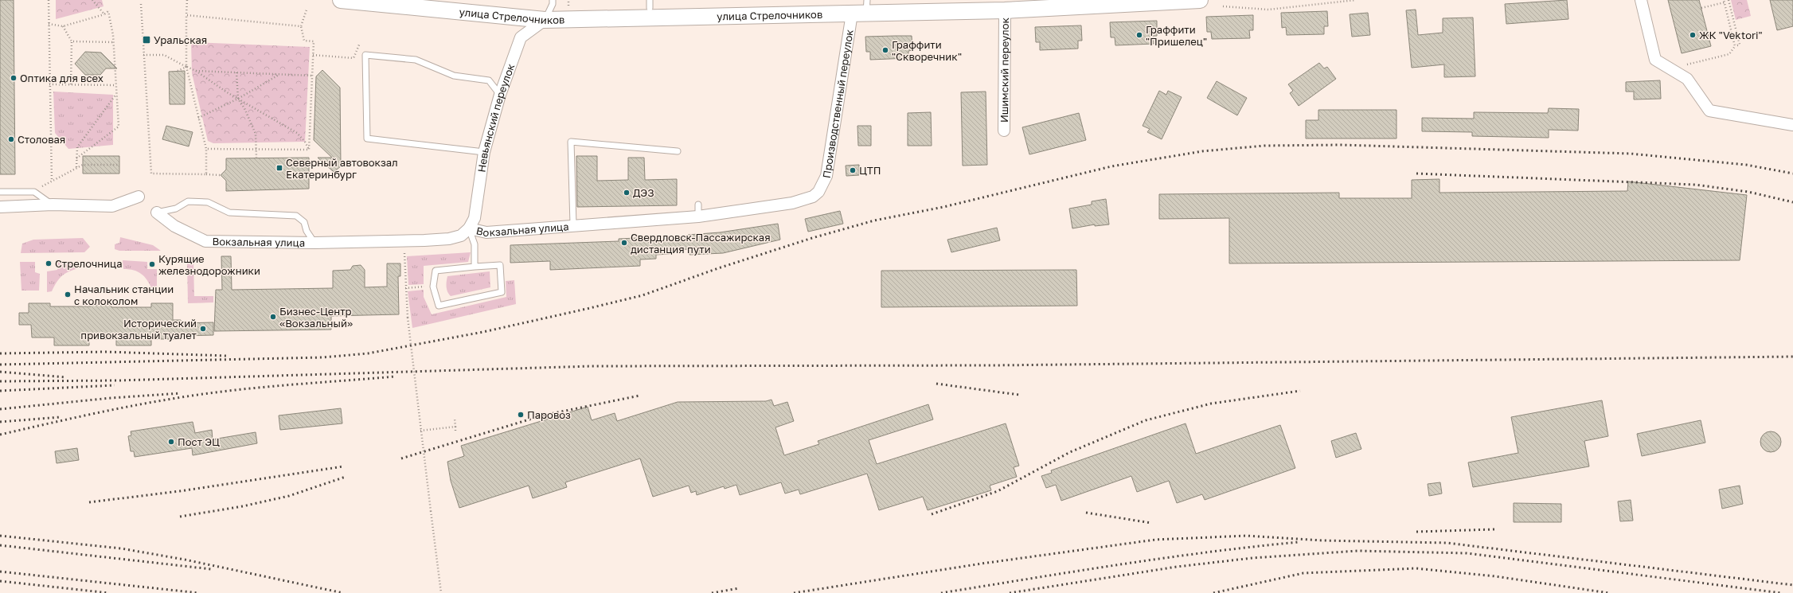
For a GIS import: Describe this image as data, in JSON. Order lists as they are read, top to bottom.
{
  "streets": {
    "main road": ["улица Стрелочников"],
    "street": [
      "Ишимский переулок",
      "Производственный переулок",
      "Невьянский переулок",
      "Вокзальная улица"
    ]
  },
  "crossings": [
    ["улица Стрелочников", "Ишимский переулок"],
    ["улица Стрелочников", "Производственный переулок"],
    ["улица Стрелочников", "Невьянский переулок"],
    ["Производственный переулок", "Вокзальная улица"],
    ["Невьянский переулок", "Вокзальная улица"]
  ],
  "places": {
    "other": [
      "Граффити \"Пришелец\"",
      "ЖК \"Vektori\"",
      "Граффити \"Скворечник\"",
      "Оптика для всех",
      "Столовая",
      "ЦТП",
      "ДЭЗ",
      "Свердловск-Пассажирская дистанция пути",
      "Стрелочница",
      "Курящие железнодорожники",
      "Начальник станции с колоколом",
      "Бизнес-Центр «Вокзальный»",
      "Исторический привокзальный туалет",
      "Паровоз",
      "Пост ЭЦ"
    ],
    "transit": ["Уральская", "Северный автовокзал Екатеринбург"]
  }
}
